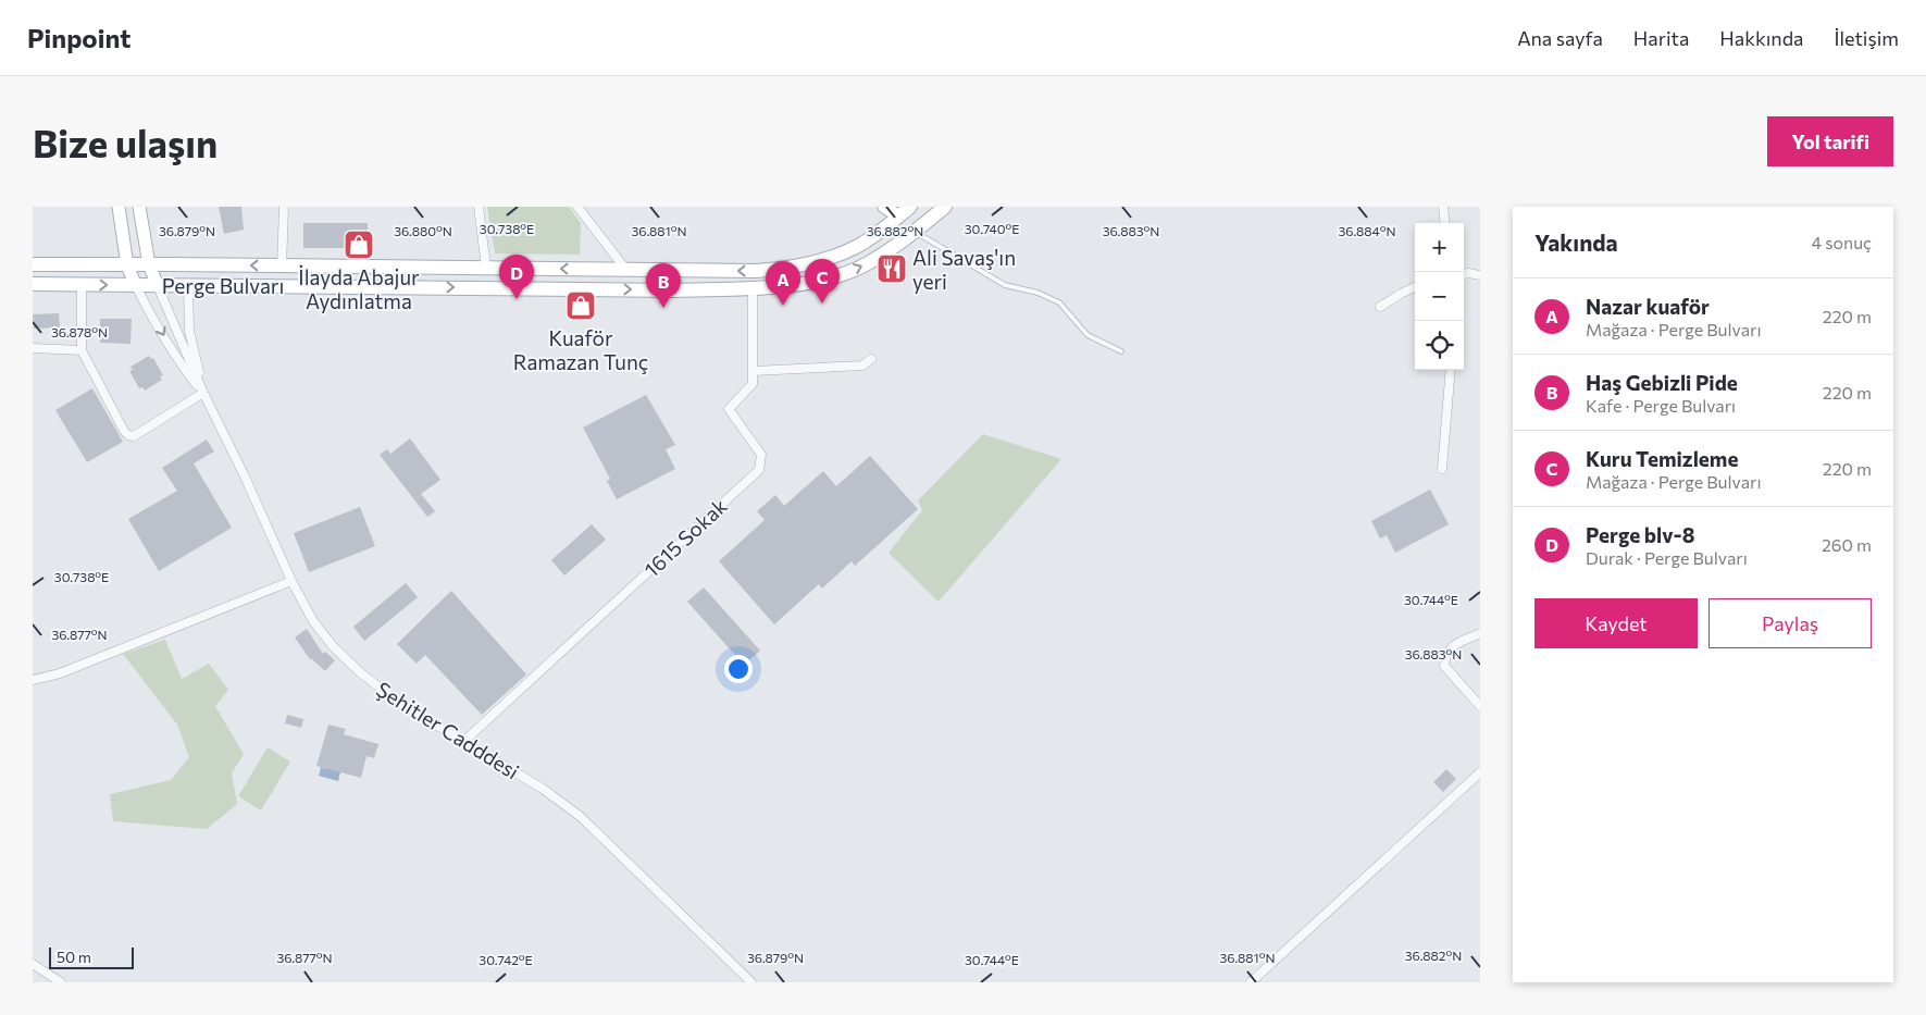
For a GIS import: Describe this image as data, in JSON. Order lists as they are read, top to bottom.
{
  "streets": {
    "main road": ["Perge Bulvarı"],
    "street": ["1615 Sokak", "Şehitler Cadddesi"]
  },
  "crossings": [
    ["Perge Bulvarı", "1615 Sokak"],
    ["1615 Sokak", "Şehitler Cadddesi"]
  ],
  "places": {
    "shop": ["İlayda Abajur Aydınlatma", "Kuaför Ramazan Tunç"],
    "restaurant": ["Ali Savaş'ın yeri"]
  },
  "scale_bar": "50 m",
  "page": {
    "header": "Pinpoint",
    "nav": [
      "Ana sayfa",
      "Harita",
      "Hakkında",
      "İletişim"
    ],
    "buttons": [
      "Yol tarifi",
      ["Kaydet", "Paylaş"]
    ],
    "title": "Bize ulaşın",
    "heading": ["Yakında", "4 sonuç"],
    "map_buttons": ["+", "−"],
    "pins": [
      "D",
      "C",
      "A",
      "B"
    ],
    "list": [
      {
        "mark": "A",
        "name": "Nazar kuaför",
        "note": "Mağaza · Perge Bulvarı",
        "value": "220 m"
      },
      {
        "mark": "B",
        "name": "Haş Gebizli Pide",
        "note": "Kafe · Perge Bulvarı",
        "value": "220 m"
      },
      {
        "mark": "C",
        "name": "Kuru Temizleme",
        "note": "Mağaza · Perge Bulvarı",
        "value": "220 m"
      },
      {
        "mark": "D",
        "name": "Perge blv-8",
        "note": "Durak · Perge Bulvarı",
        "value": "260 m"
      }
    ],
    "scale": "50 m"
  },
  "coordinates": [
    "30.738°E",
    "30.740°E",
    "36.879°N",
    "36.880°N",
    "36.881°N",
    "36.882°N",
    "36.883°N",
    "36.884°N",
    "36.878°N",
    "30.744°E",
    "36.877°N",
    "30.742°E"
  ]
}
